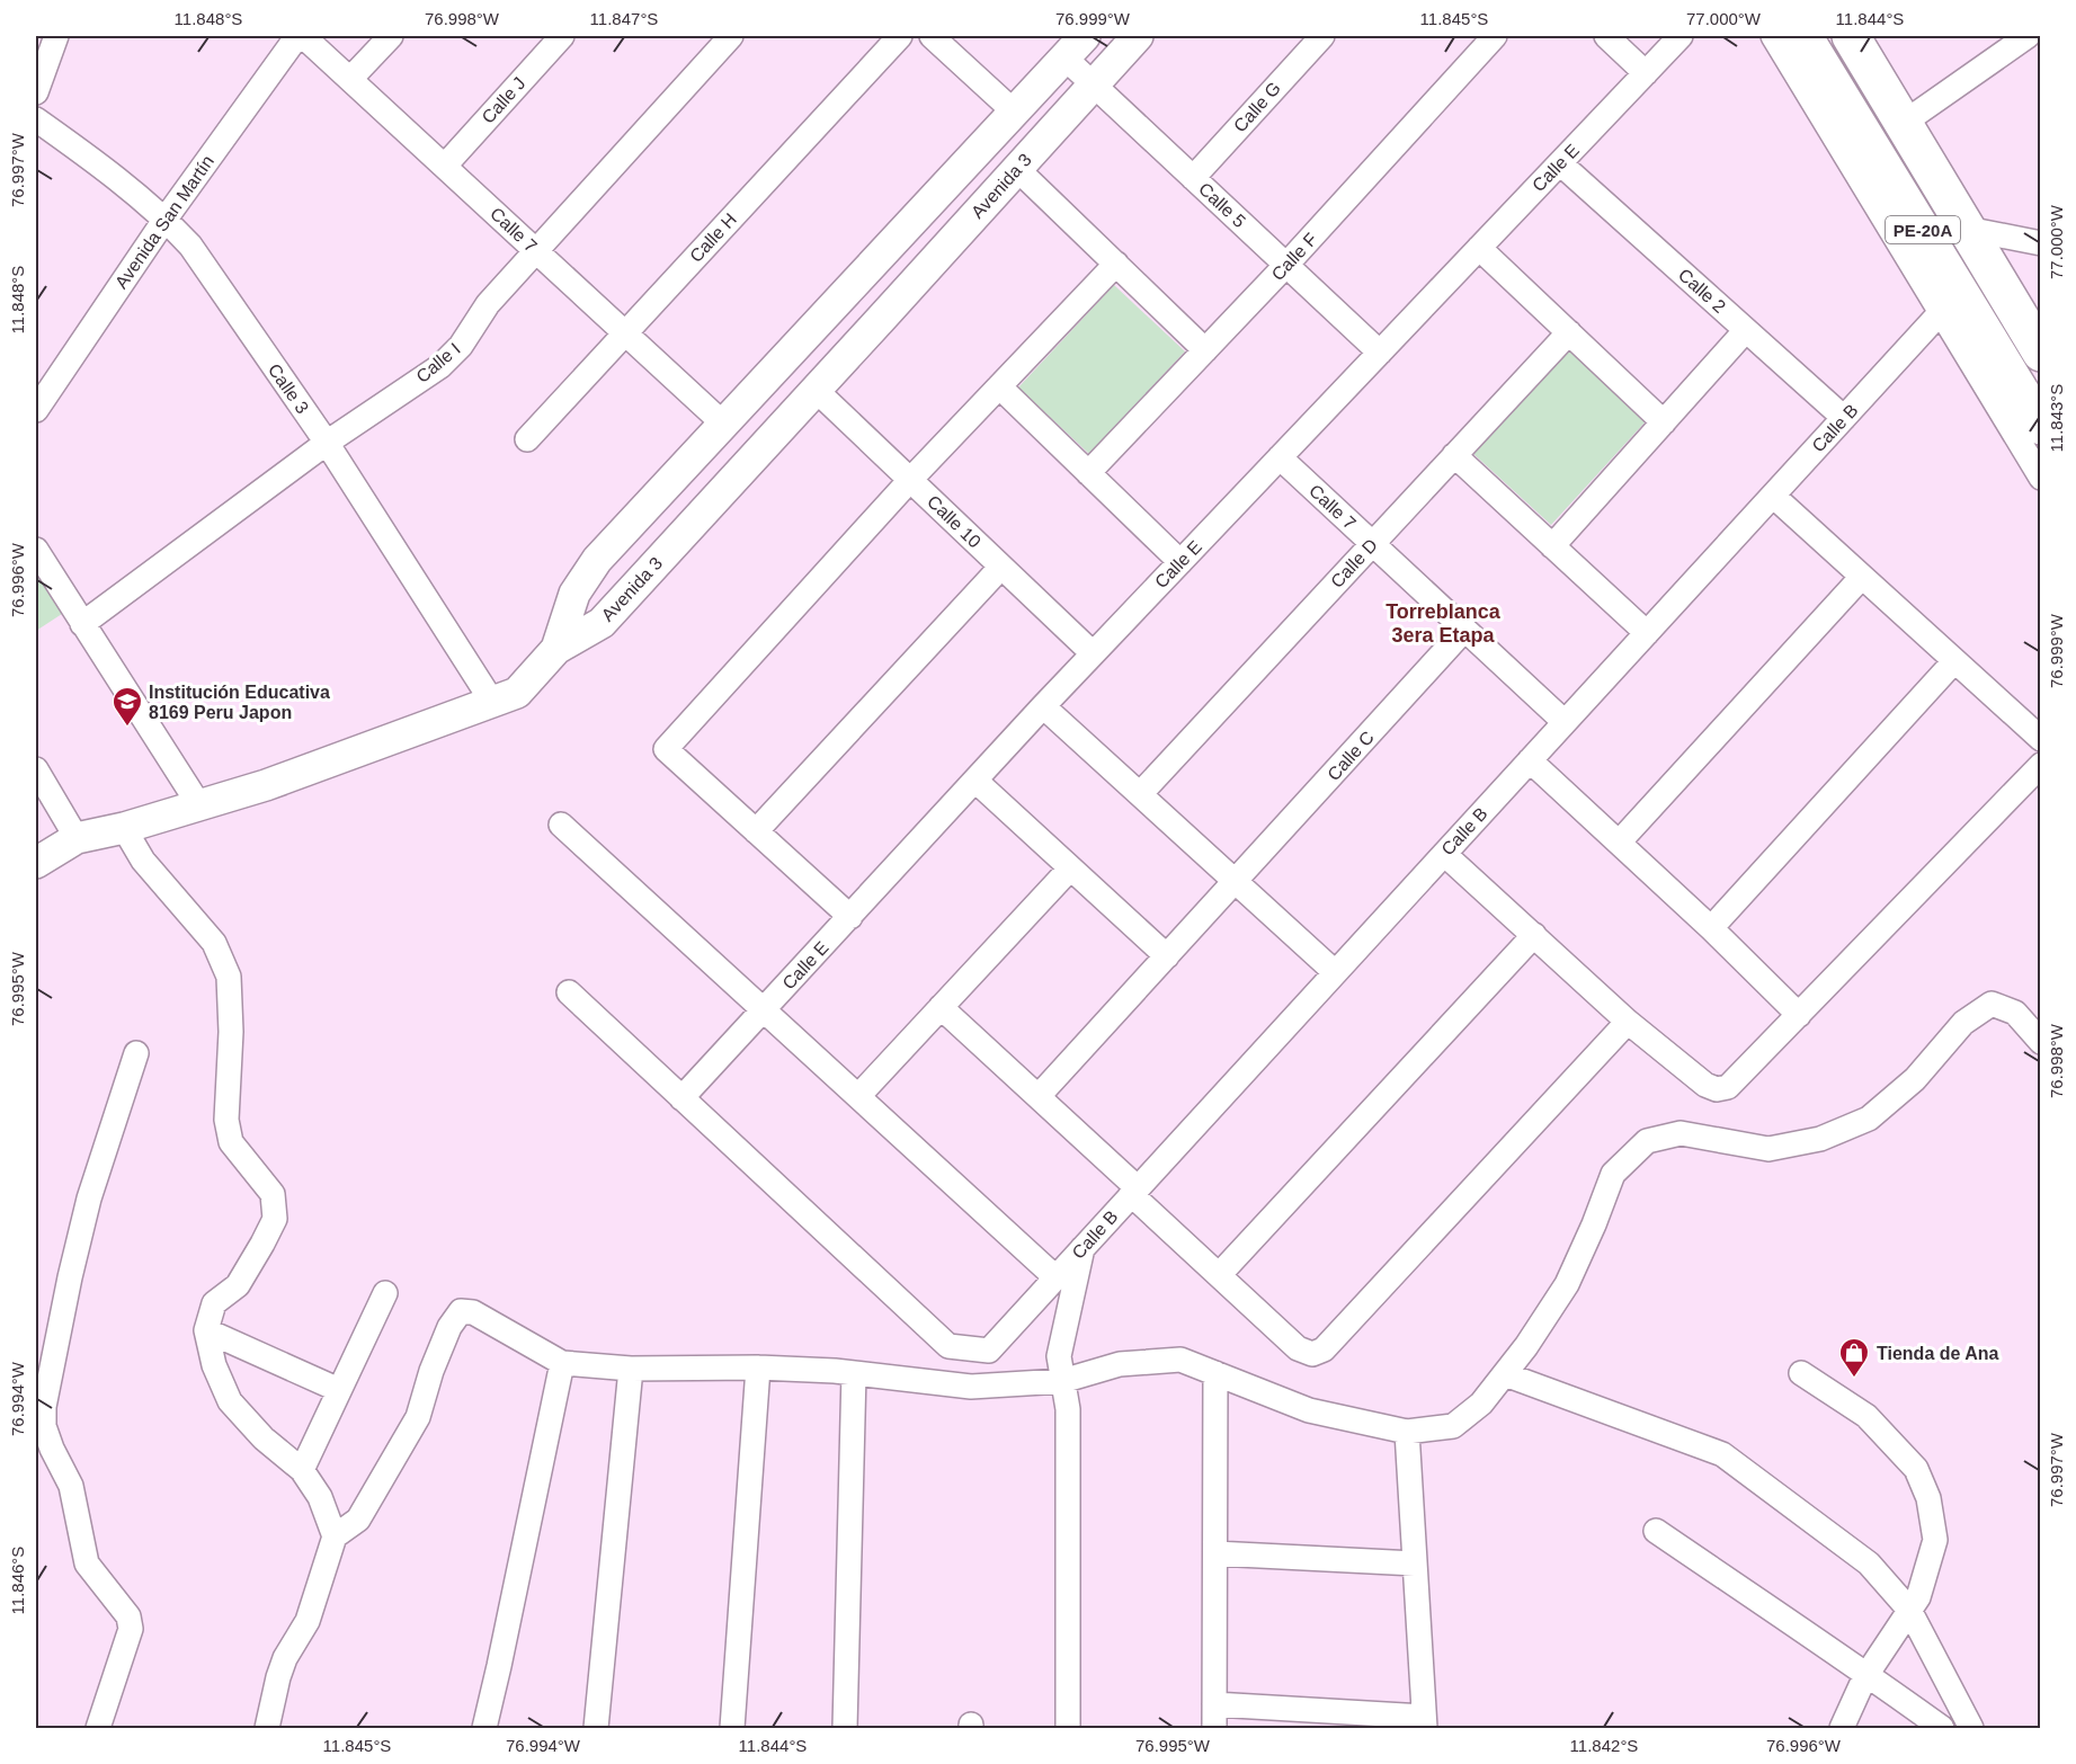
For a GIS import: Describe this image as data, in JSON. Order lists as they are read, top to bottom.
{
  "streets": {
    "highway": ["PE-20A"],
    "street": [
      "Calle J",
      "Calle G",
      "Calle E",
      "Avenida 3",
      "Calle 5",
      "Avenida San Martín",
      "Calle 7",
      "Calle H",
      "Calle F",
      "Calle 2",
      "Calle I",
      "Calle 3",
      "Calle B",
      "Calle 10",
      "Calle D",
      "Calle C"
    ]
  },
  "crossings": [
    ["Calle J", "Calle 7"],
    ["Calle G", "Calle 5"],
    ["Calle E", "Calle 5"],
    ["Calle E", "Calle 7"],
    ["Calle E", "Calle 2"],
    ["Calle E", "Calle B"],
    ["Calle E", "Calle 10"],
    ["Avenida 3", "Calle 5"],
    ["Avenida 3", "Calle 7"],
    ["Avenida 3", "Calle 10"],
    ["Calle 5", "Calle F"],
    ["Avenida San Martín", "Calle 3"],
    ["Calle 7", "Calle H"],
    ["Calle 7", "Calle I"],
    ["Calle 7", "Calle B"],
    ["Calle 7", "Calle D"],
    ["Calle 7", "Calle C"],
    ["Calle 2", "Calle B"],
    ["Calle I", "Calle 3"]
  ],
  "districts": ["Torreblanca 3era Etapa"],
  "places": {
    "school or university": ["Institución Educativa 8169 Peru Japon"],
    "shop": ["Tienda de Ana"]
  },
  "coordinates": [
    "11.848°S",
    "76.998°W",
    "11.847°S",
    "76.999°W",
    "11.845°S",
    "77.000°W",
    "11.844°S",
    "76.997°W",
    "11.843°S",
    "76.996°W",
    "76.995°W",
    "76.994°W",
    "11.846°S",
    "11.842°S"
  ]
}
